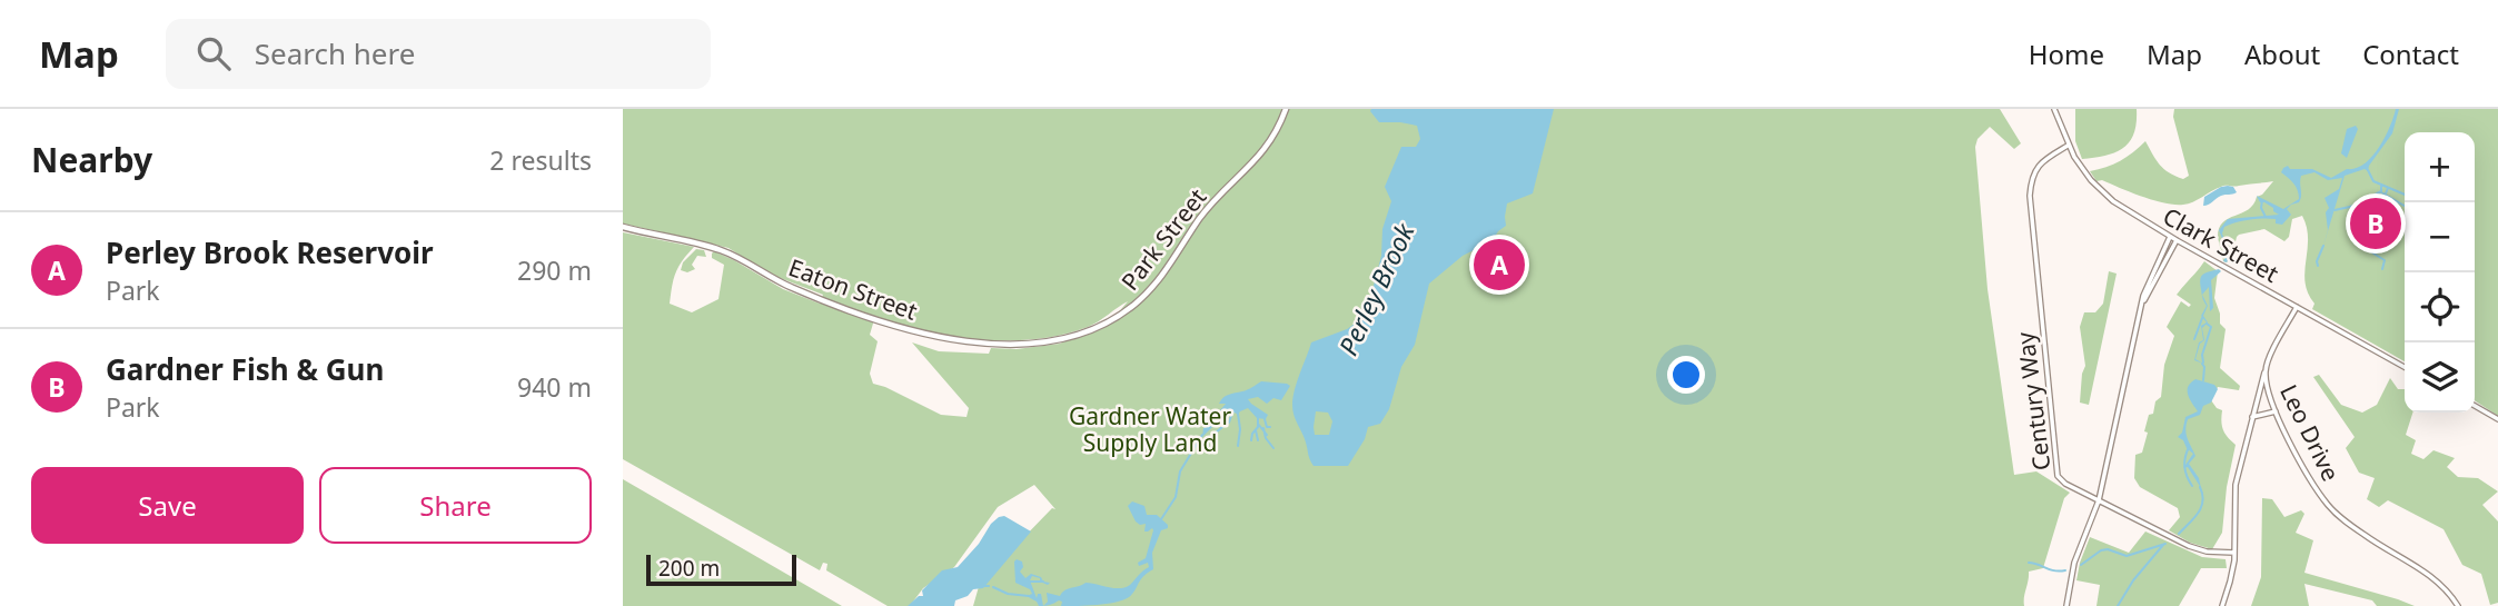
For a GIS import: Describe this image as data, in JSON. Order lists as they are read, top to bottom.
{
  "streets": {
    "street": [
      "Park Street",
      "Clark Street",
      "Eaton Street",
      "Century Way",
      "Leo Drive"
    ]
  },
  "crossings": [
    ["Park Street", "Eaton Street"],
    ["Clark Street", "Century Way"],
    ["Clark Street", "Leo Drive"]
  ],
  "water": ["Perley Brook"],
  "parks": ["Gardner Water Supply Land"],
  "scale_bar": "200 m",
  "page": {
    "header": "Map",
    "search": "Search here",
    "nav": [
      "Home",
      "Map",
      "About",
      "Contact"
    ],
    "heading": ["Nearby", "2 results"],
    "map_buttons": ["+", "−"],
    "pins": ["B", "A"],
    "list": [
      {
        "mark": "A",
        "name": "Perley Brook Reservoir",
        "note": "Park",
        "value": "290 m"
      },
      {
        "mark": "B",
        "name": "Gardner Fish & Gun",
        "note": "Park",
        "value": "940 m"
      }
    ],
    "buttons": ["Save", "Share"],
    "scale": "200 m"
  }
}
